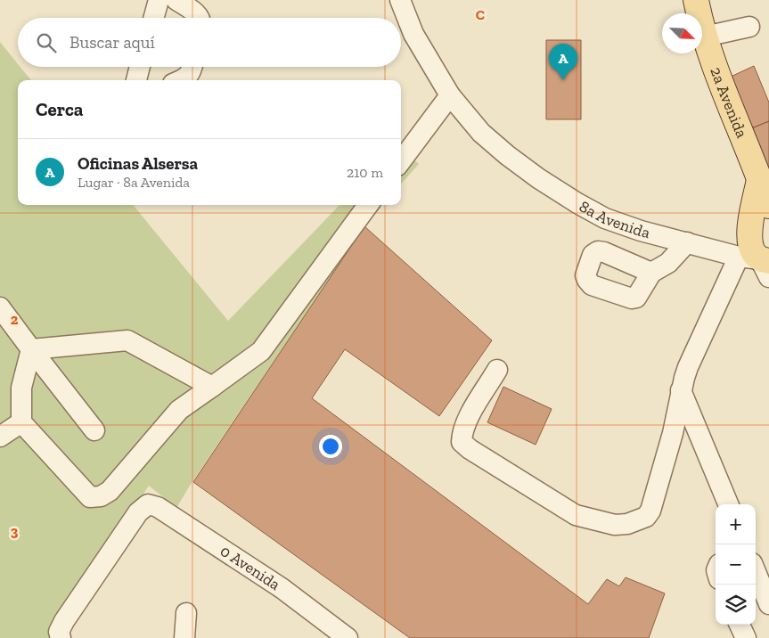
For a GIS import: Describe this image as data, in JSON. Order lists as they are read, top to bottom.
{
  "streets": {
    "main road": ["2a Avenida"],
    "street": ["8a Avenida", "0 Avenida"]
  },
  "north": "bottom right",
  "page": {
    "search": "Buscar aquí",
    "pins": "A",
    "heading": "Cerca",
    "list": [
      {
        "mark": "A",
        "name": "Oficinas Alsersa",
        "note": "Lugar · 8a Avenida",
        "value": "210 m"
      }
    ],
    "map_buttons": ["+", "−"]
  },
  "grid": {
    "columns": ["C"],
    "rows": ["2", "3"]
  }
}
